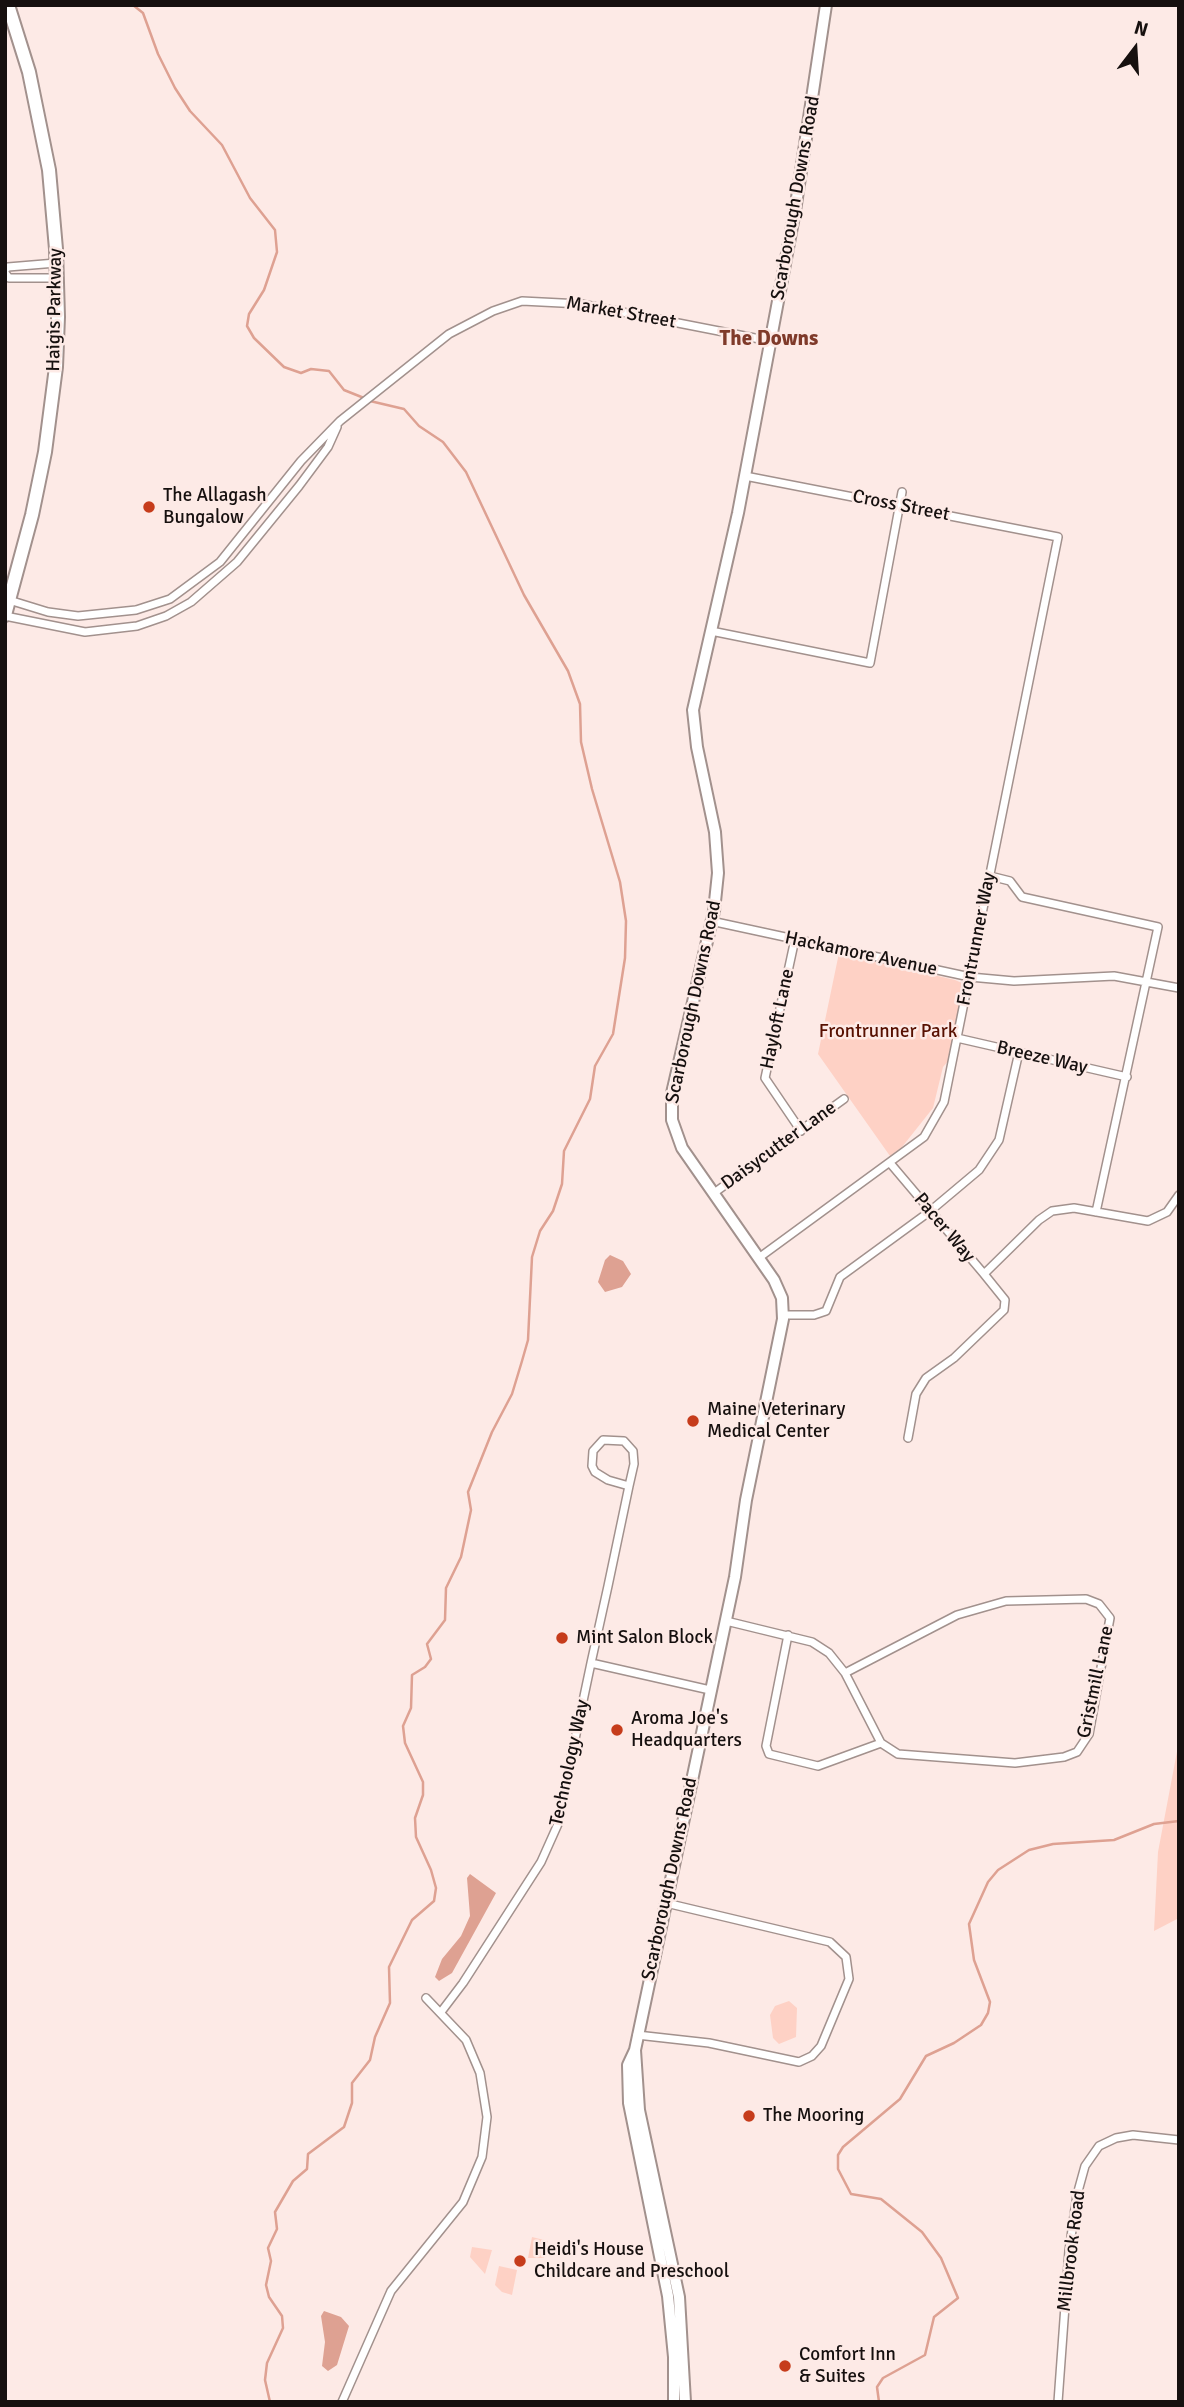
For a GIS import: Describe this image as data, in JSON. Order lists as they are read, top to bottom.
{
  "streets": {
    "main road": ["Haigis Parkway"],
    "street": [
      "Scarborough Downs Road",
      "Market Street",
      "Cross Street",
      "Frontrunner Way",
      "Hackamore Avenue",
      "Hayloft Lane",
      "Breeze Way",
      "Daisycutter Lane",
      "Pacer Way",
      "Gristmill Lane",
      "Technology Way",
      "Millbrook Road"
    ]
  },
  "crossings": [
    ["Scarborough Downs Road", "Market Street"],
    ["Scarborough Downs Road", "Cross Street"],
    ["Scarborough Downs Road", "Frontrunner Way"],
    ["Scarborough Downs Road", "Hackamore Avenue"],
    ["Scarborough Downs Road", "Daisycutter Lane"],
    ["Haigis Parkway", "Market Street"],
    ["Cross Street", "Frontrunner Way"],
    ["Frontrunner Way", "Hackamore Avenue"],
    ["Frontrunner Way", "Breeze Way"],
    ["Frontrunner Way", "Pacer Way"],
    ["Hackamore Avenue", "Hayloft Lane"],
    ["Hayloft Lane", "Daisycutter Lane"]
  ],
  "districts": ["The Downs"],
  "parks": ["Frontrunner Park"],
  "places": [
    "The Allagash Bungalow",
    "Maine Veterinary Medical Center",
    "Mint Salon Block",
    "Aroma Joe's Headquarters",
    "The Mooring",
    "Heidi's House Childcare and Preschool",
    "Comfort Inn & Suites"
  ],
  "north": "top"
}
